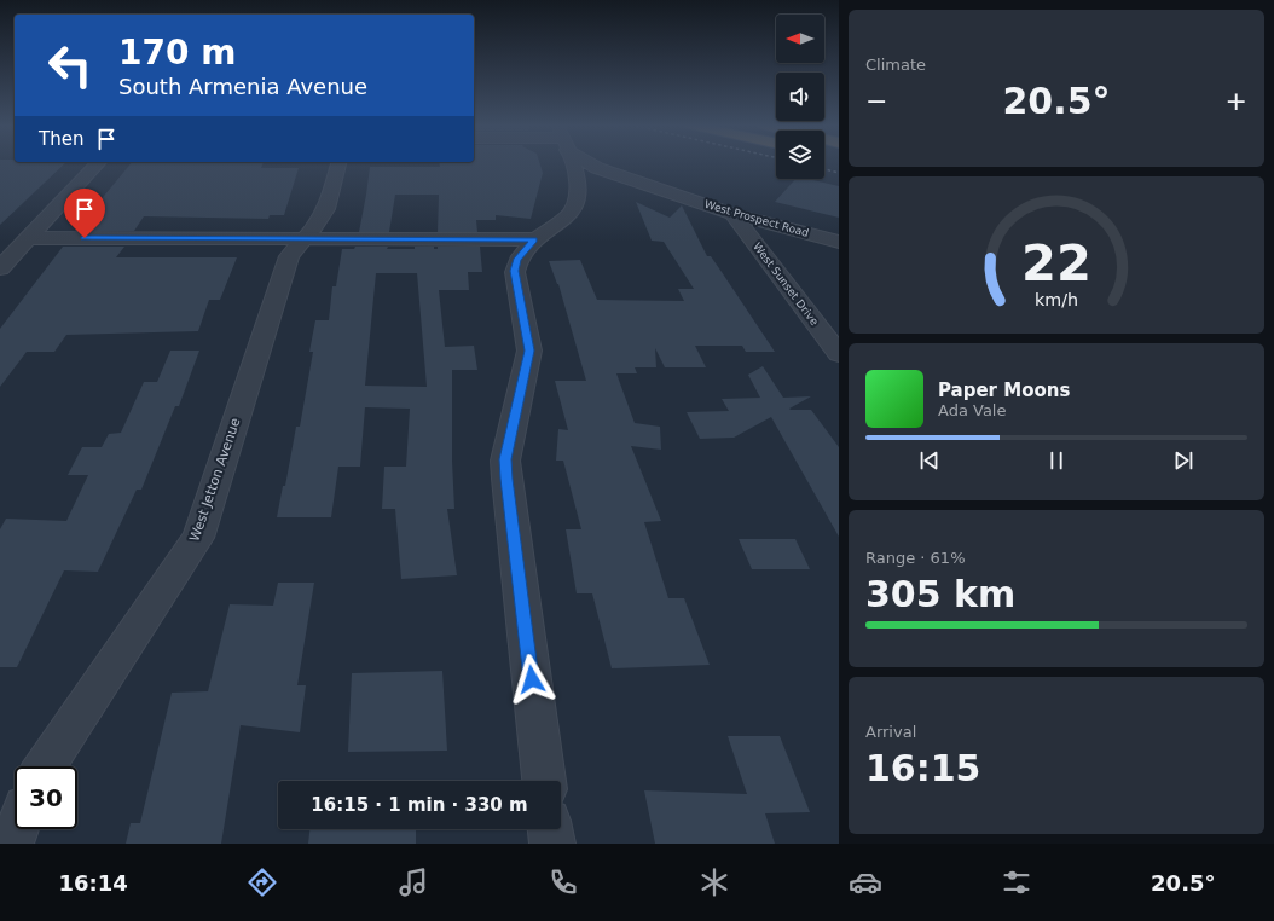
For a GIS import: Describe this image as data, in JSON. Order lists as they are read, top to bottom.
{
  "streets": {
    "street": ["West Prospect Road", "West Sunset Drive", "West Jetton Avenue"]
  },
  "crossings": [
    ["West Prospect Road", "West Sunset Drive"]
  ],
  "north": "left",
  "page": {
    "tile": [
      "Climate",
      ["Range · 61%", "305 km"],
      ["Arrival", "16:15"]
    ],
    "turn": ["170 m", "South Armenia Avenue"],
    "heat": ["−", "20.5°", "+"],
    "then": "Then",
    "song": ["Paper Moons", "Ada Vale"],
    "limit": "30",
    "trip": "16:15 · 1 min · 330 m",
    "tabs": ["16:14", "20.5°"],
    "gauge": ["22", "km/h"]
  }
}
